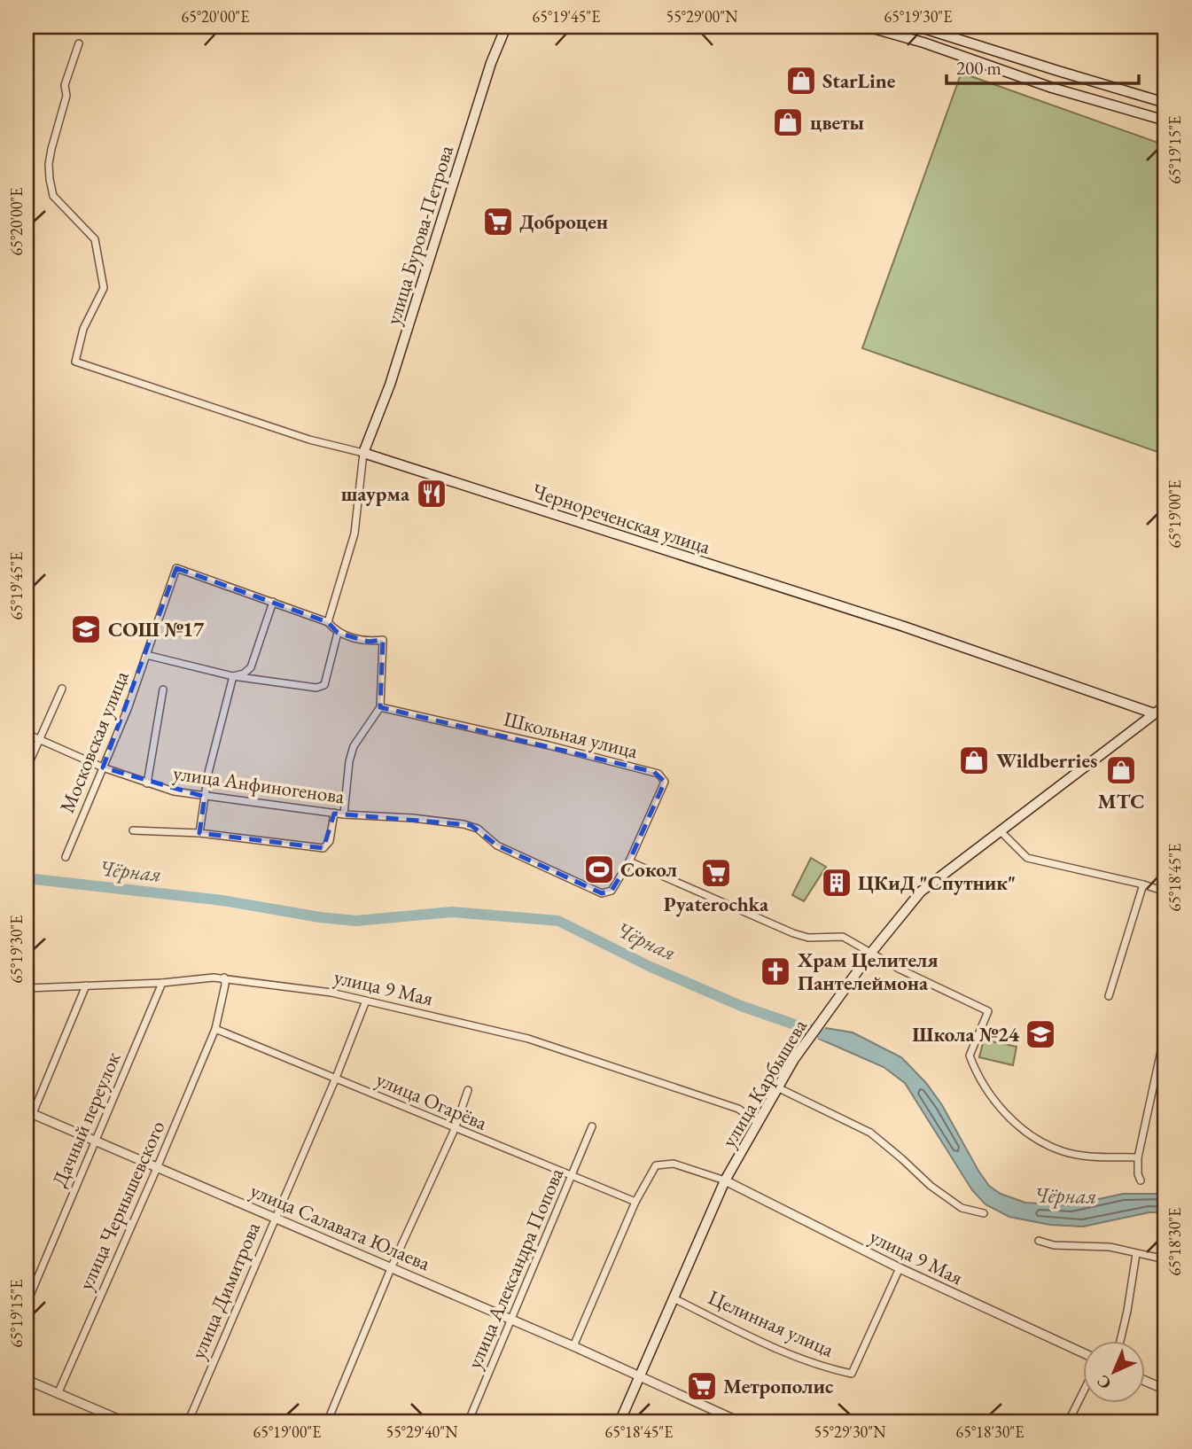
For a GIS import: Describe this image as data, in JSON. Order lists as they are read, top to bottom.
{
  "streets": {
    "main road": ["улица Бурова-Петрова", "Чернореченская улица", "улица Карбышева"],
    "street": [
      "Школьная улица",
      "Московская улица",
      "улица Анфиногенова",
      "улица 9 Мая",
      "улица Огарёва",
      "Дачный переулок",
      "улица Чернышевского",
      "улица Салавата Юлаева",
      "улица Александра Попова",
      "улица Димитрова",
      "Целинная улица"
    ]
  },
  "crossings": [
    ["улица Бурова-Петрова", "Чернореченская улица"],
    ["Чернореченская улица", "улица Карбышева"],
    ["Школьная улица", "улица Анфиногенова"],
    ["Московская улица", "улица Анфиногенова"],
    ["улица 9 Мая", "улица Карбышева"],
    ["улица 9 Мая", "Дачный переулок"],
    ["улица 9 Мая", "улица Чернышевского"],
    ["улица 9 Мая", "улица Димитрова"],
    ["улица 9 Мая", "Целинная улица"],
    ["улица Карбышева", "улица Салавата Юлаева"],
    ["улица Карбышева", "Целинная улица"],
    ["улица Огарёва", "улица Чернышевского"],
    ["улица Огарёва", "улица Александра Попова"],
    ["улица Огарёва", "улица Димитрова"],
    ["Дачный переулок", "улица Салавата Юлаева"],
    ["улица Чернышевского", "улица Салавата Юлаева"],
    ["улица Салавата Юлаева", "улица Александра Попова"],
    ["улица Салавата Юлаева", "улица Димитрова"]
  ],
  "water": ["Чёрная"],
  "places": {
    "shop": [
      "StarLine",
      "цветы",
      "Wildberries",
      "МТС"
    ],
    "supermarket": ["Доброцен", "Pyaterochka", "Метрополис"],
    "restaurant": ["шаурма"],
    "school or university": ["СОШ №17", "Школа №24"],
    "sports": ["Сокол"],
    "building": ["ЦКиД \"Спутник\""],
    "church": ["Храм Целителя Пантелеймона"]
  },
  "scale_bar": "200 m",
  "north": "bottom left",
  "coordinates": [
    "65°20'00\"E",
    "65°19'45\"E",
    "55°29'00\"N",
    "65°19'30\"E",
    "65°19'15\"E",
    "65°19'00\"E",
    "65°18'45\"E",
    "65°18'30\"E",
    "55°29'40\"N",
    "55°29'30\"N"
  ]
}
